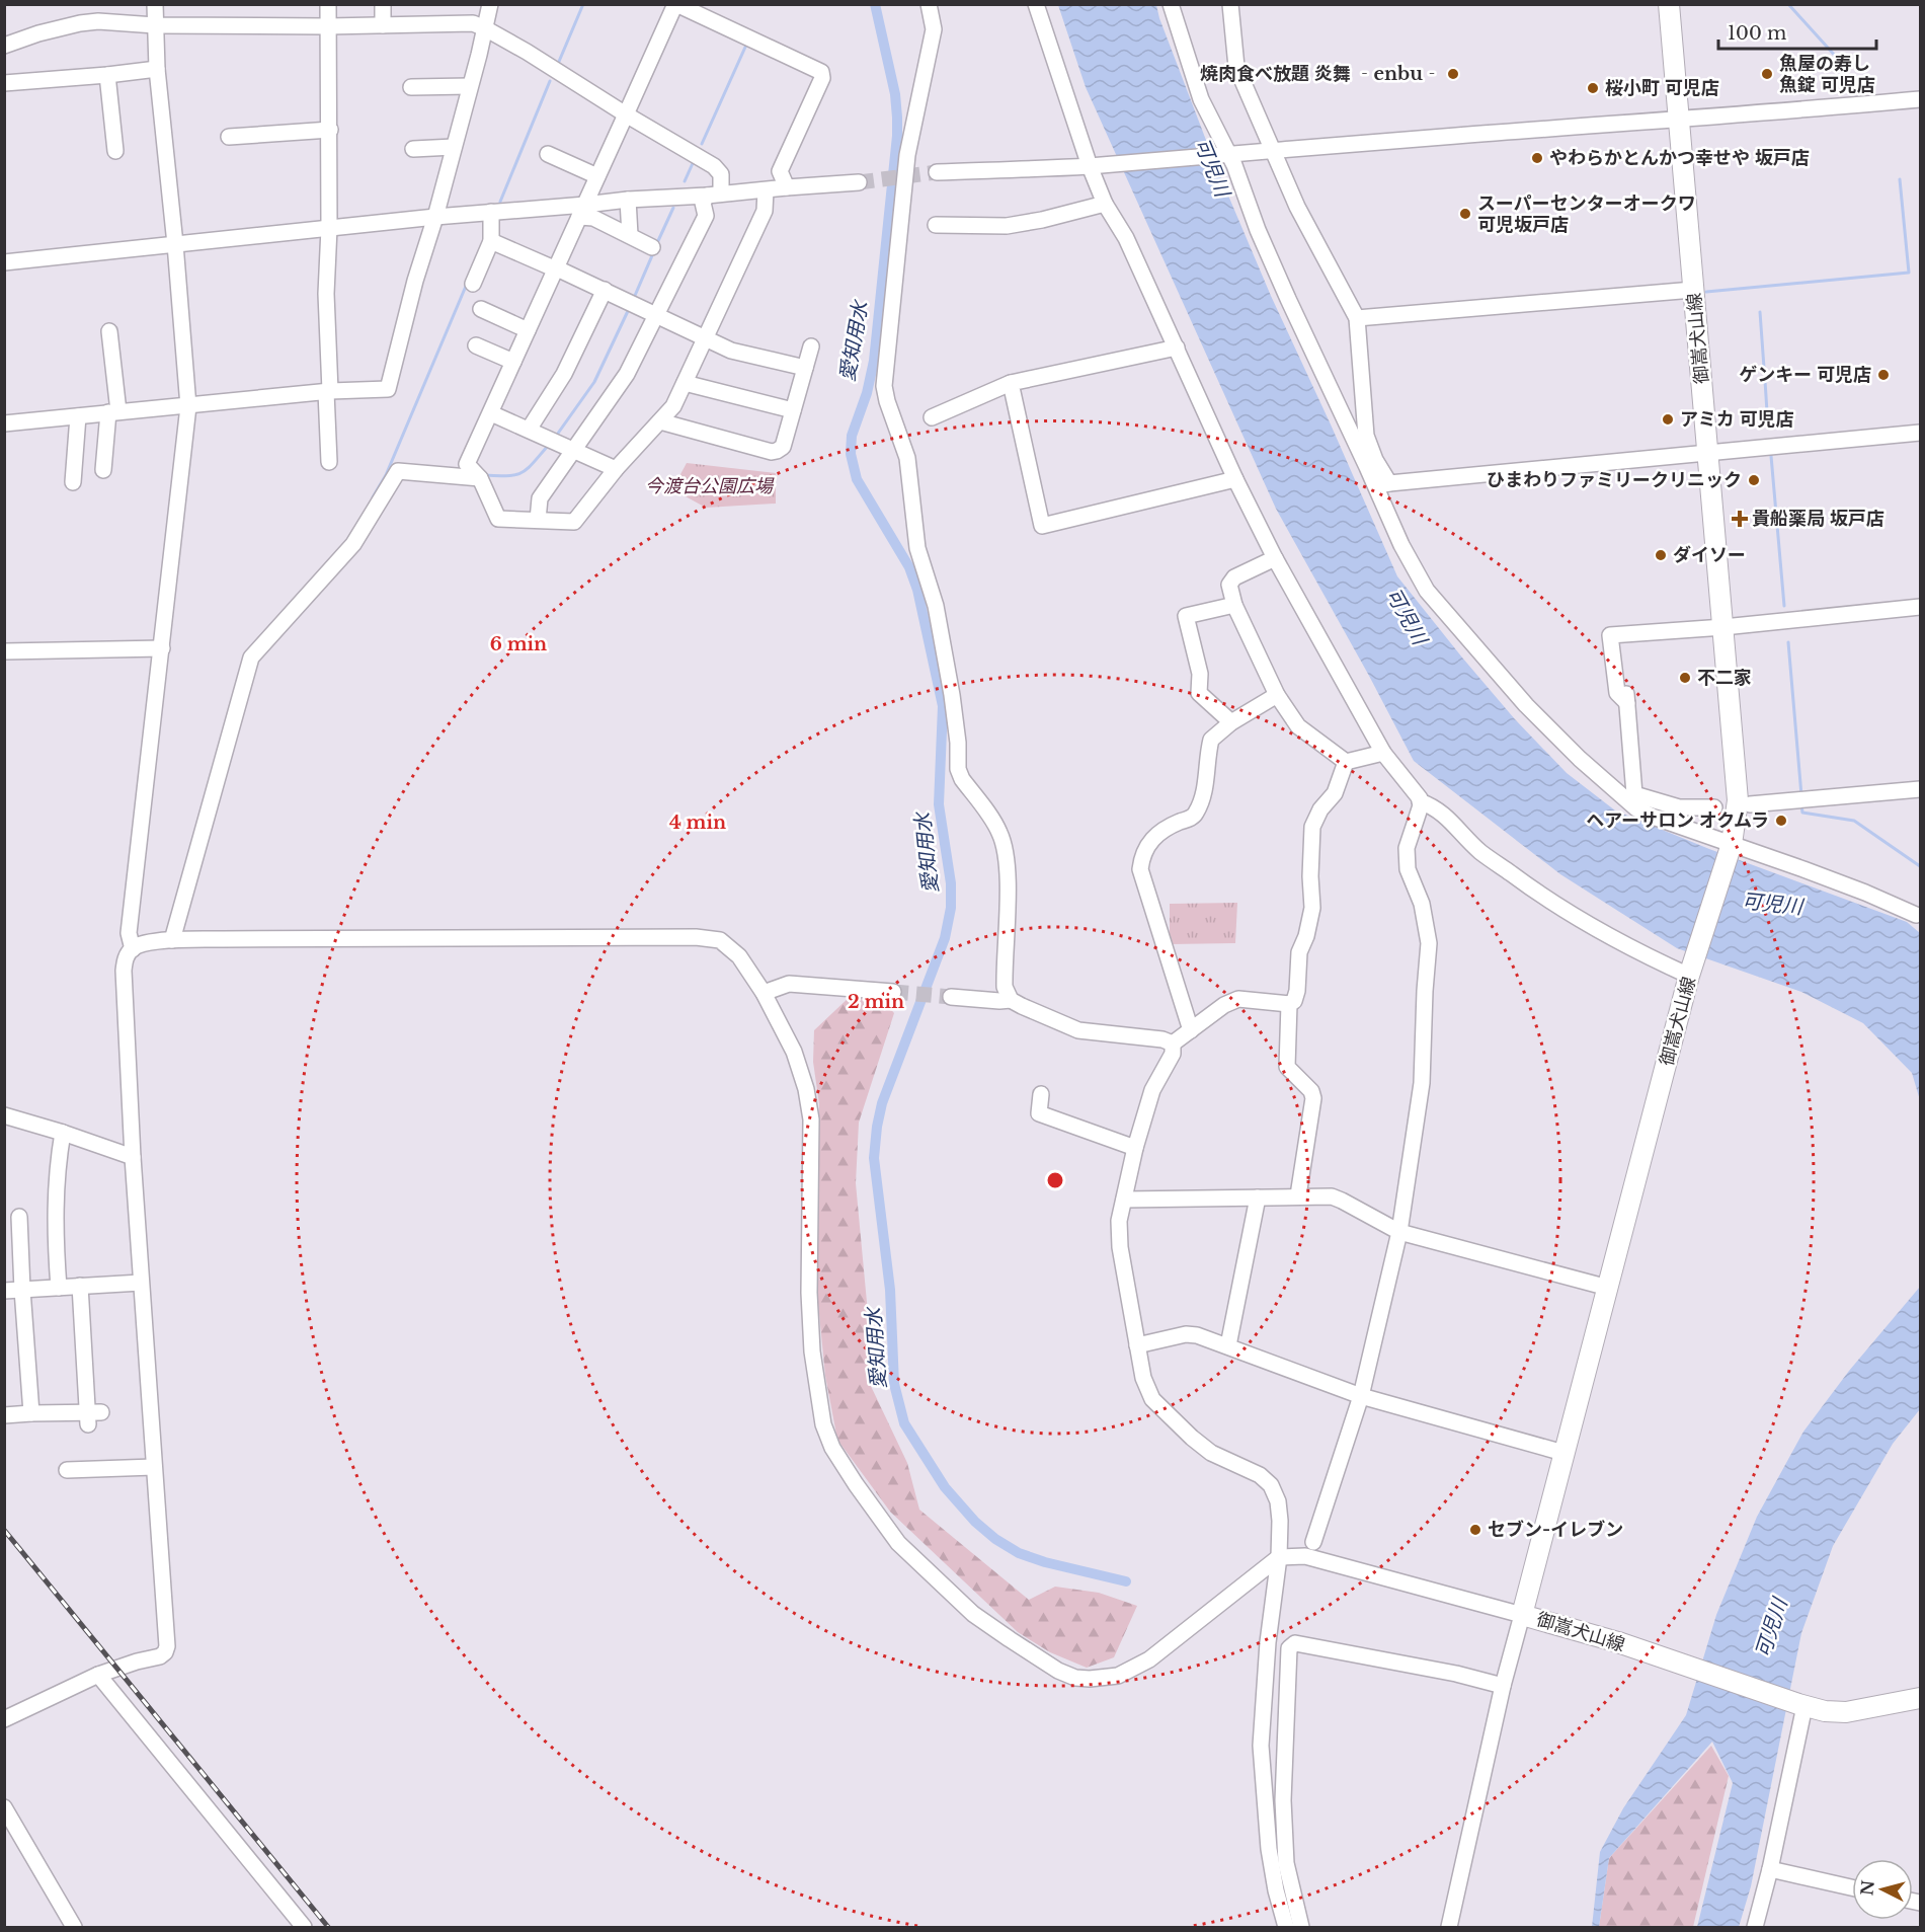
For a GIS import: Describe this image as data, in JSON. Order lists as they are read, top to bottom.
{
  "streets": {
    "main road": ["御嵩犬山線"]
  },
  "water": ["可児川", "愛知用水"],
  "parks": ["今渡台公園広場"],
  "places": {
    "other": [
      "焼肉食べ放題 炎舞 ‐enbu‐",
      "魚屋の寿し 魚錠 可児店",
      "桜小町 可児店",
      "やわらかとんかつ幸せや 坂戸店",
      "スーパーセンターオークワ 可児坂戸店",
      "ゲンキー 可児店",
      "アミカ 可児店",
      "ひまわりファミリークリニック",
      "ダイソー",
      "不二家",
      "ヘアーサロン オクムラ",
      "セブン-イレブン"
    ],
    "health": ["貴船薬局 坂戸店"]
  },
  "scale_bar": "100 m",
  "north": "left",
  "rings": ["6 min", "4 min", "2 min"]
}
